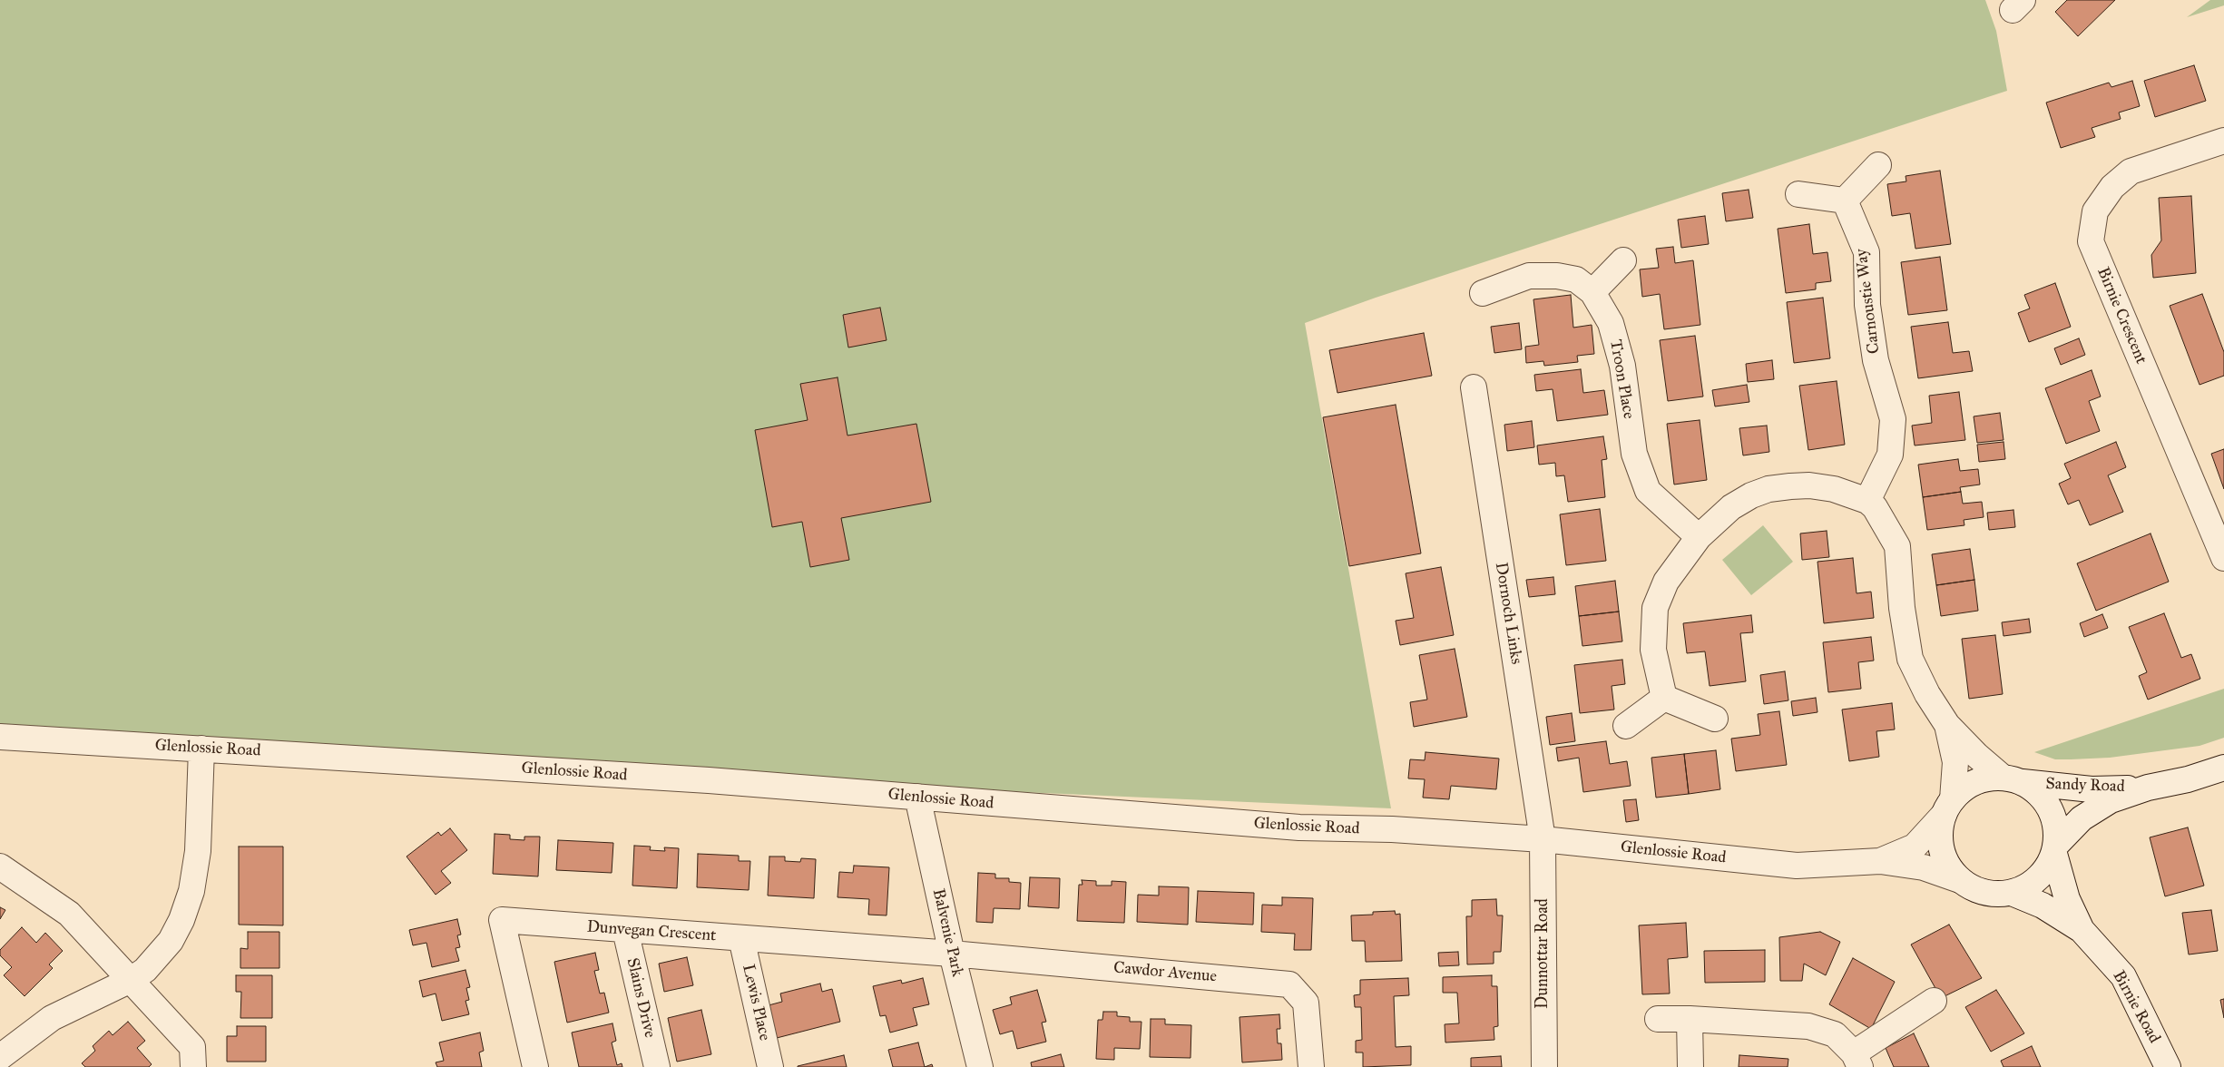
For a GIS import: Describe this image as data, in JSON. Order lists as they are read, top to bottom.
{
  "streets": {
    "street": [
      "Carnoustie Way",
      "Birnie Crescent",
      "Troon Place",
      "Dornoch Links",
      "Glenlossie Road",
      "Sandy Road",
      "Dunvegan Crescent",
      "Balvenie Park",
      "Dunnottar Road",
      "Cawdor Avenue",
      "Slains Drive",
      "Lewis Place",
      "Birnie Road"
    ]
  },
  "crossings": [
    ["Dornoch Links", "Glenlossie Road"],
    ["Dornoch Links", "Dunnottar Road"],
    ["Glenlossie Road", "Sandy Road"],
    ["Glenlossie Road", "Balvenie Park"],
    ["Glenlossie Road", "Dunnottar Road"],
    ["Glenlossie Road", "Birnie Road"],
    ["Sandy Road", "Birnie Road"],
    ["Dunvegan Crescent", "Balvenie Park"],
    ["Dunvegan Crescent", "Cawdor Avenue"],
    ["Dunvegan Crescent", "Slains Drive"],
    ["Dunvegan Crescent", "Lewis Place"],
    ["Balvenie Park", "Cawdor Avenue"]
  ]
}
